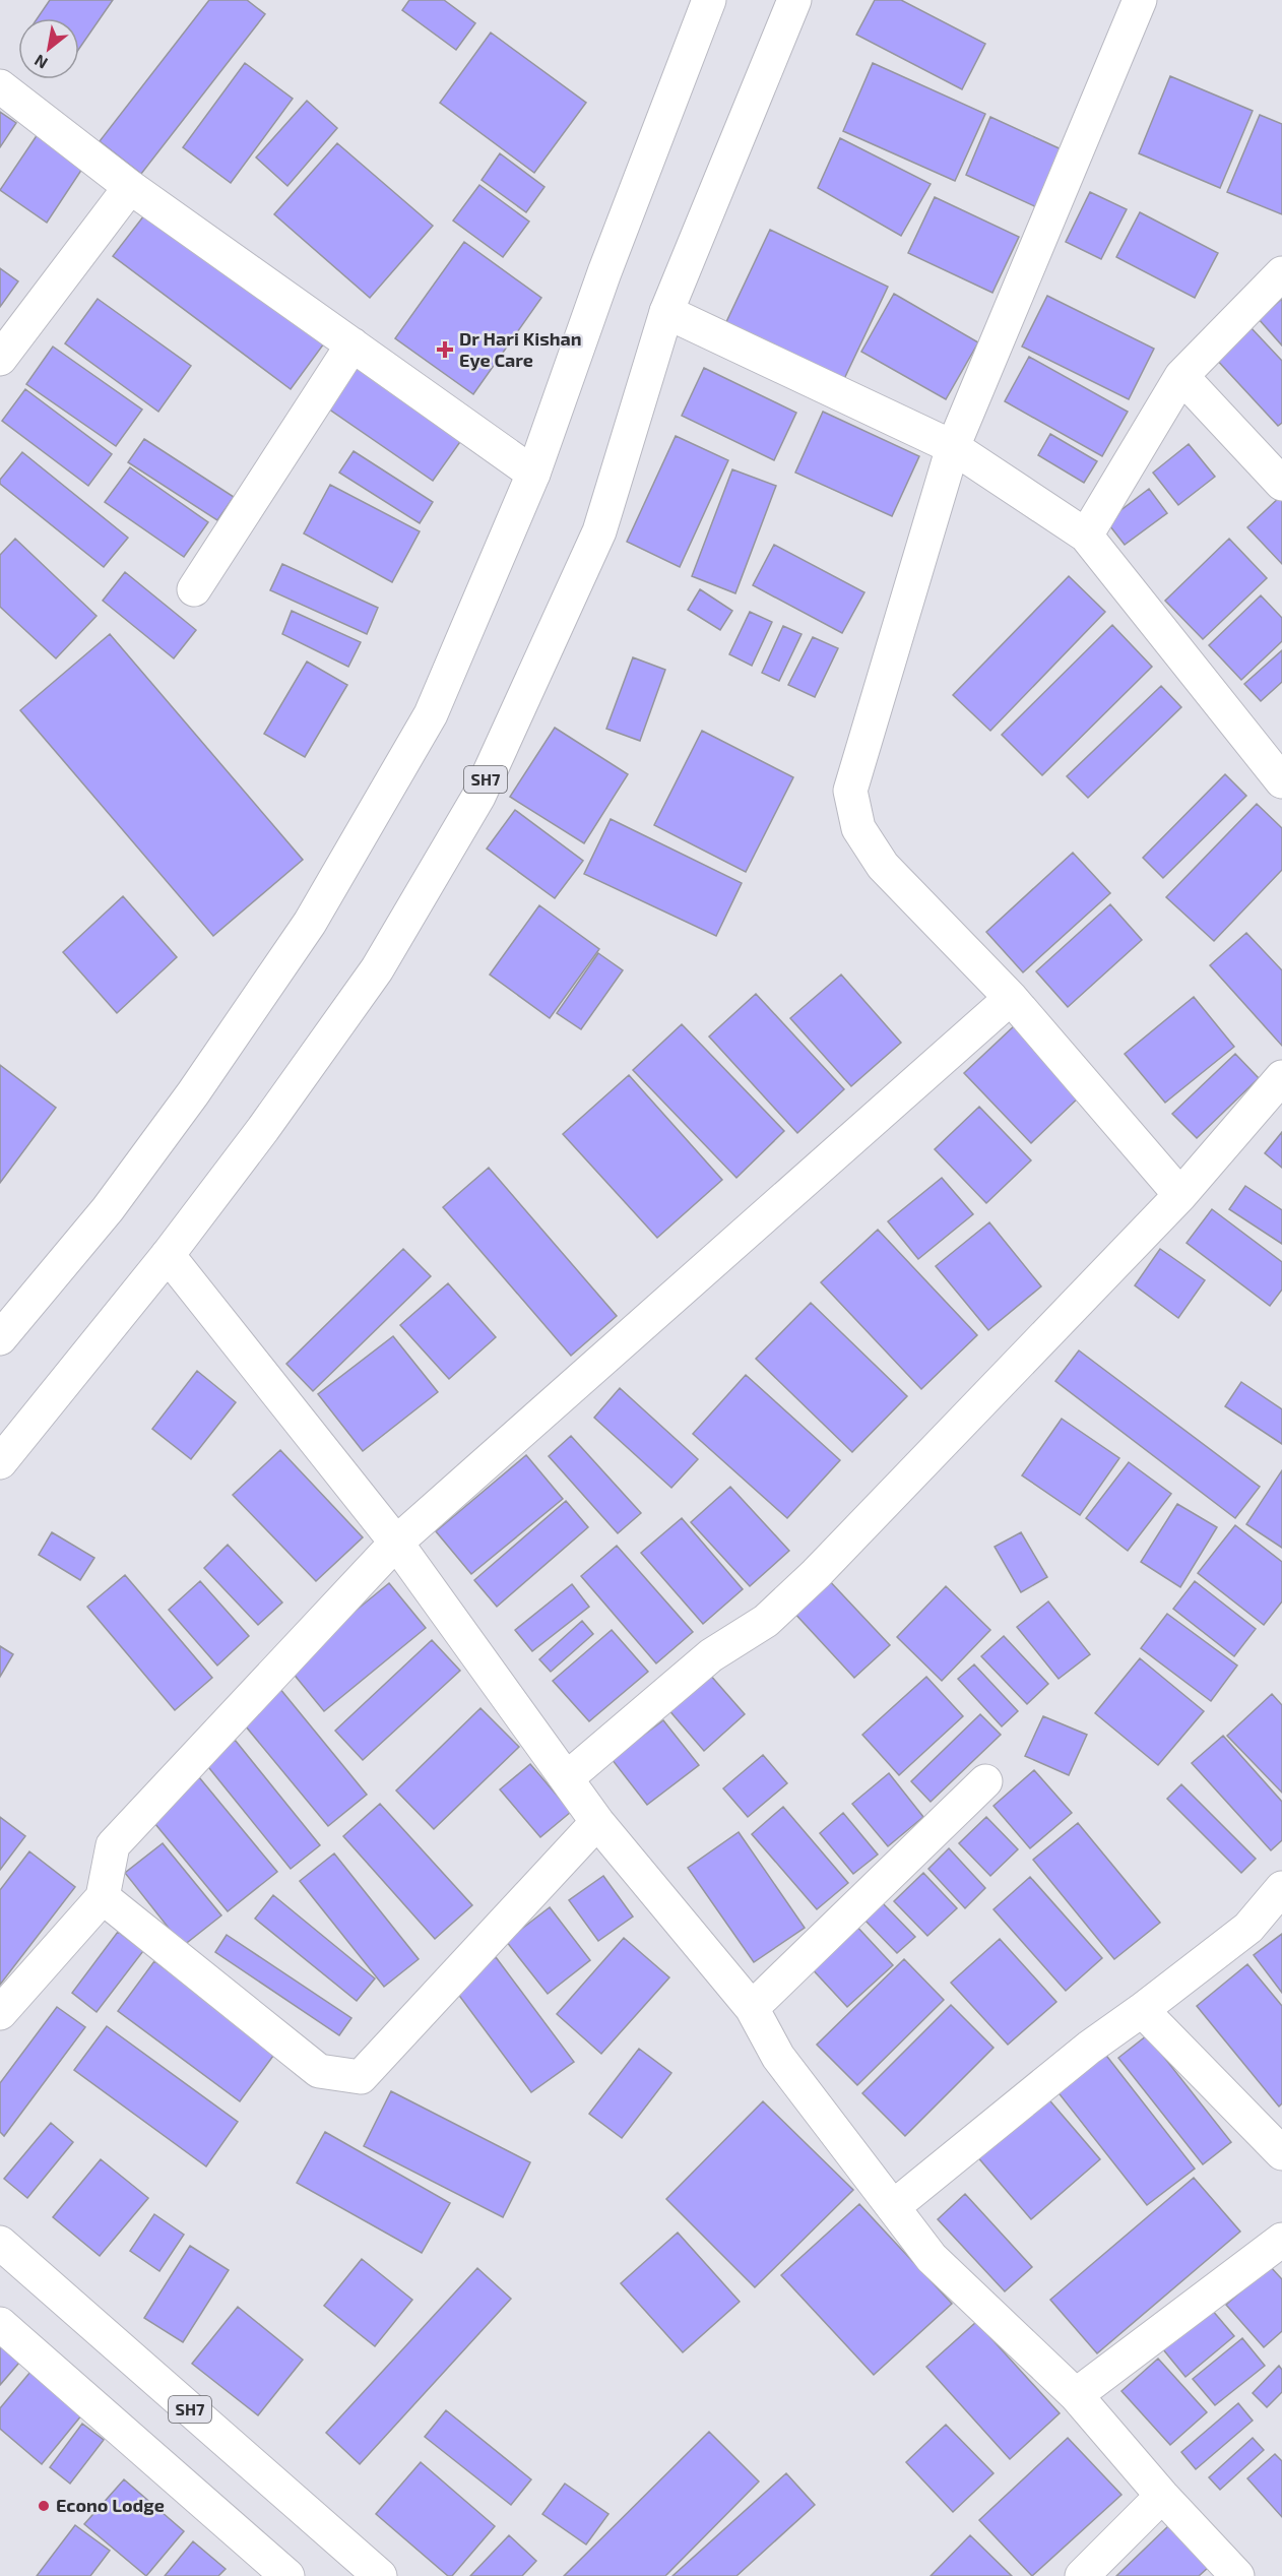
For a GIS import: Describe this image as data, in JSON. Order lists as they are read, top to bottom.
{
  "streets": {
    "street": ["SH7"]
  },
  "places": {
    "health": ["Dr Hari Kishan Eye Care"],
    "other": ["Econo Lodge"]
  },
  "north": "bottom left"
}
